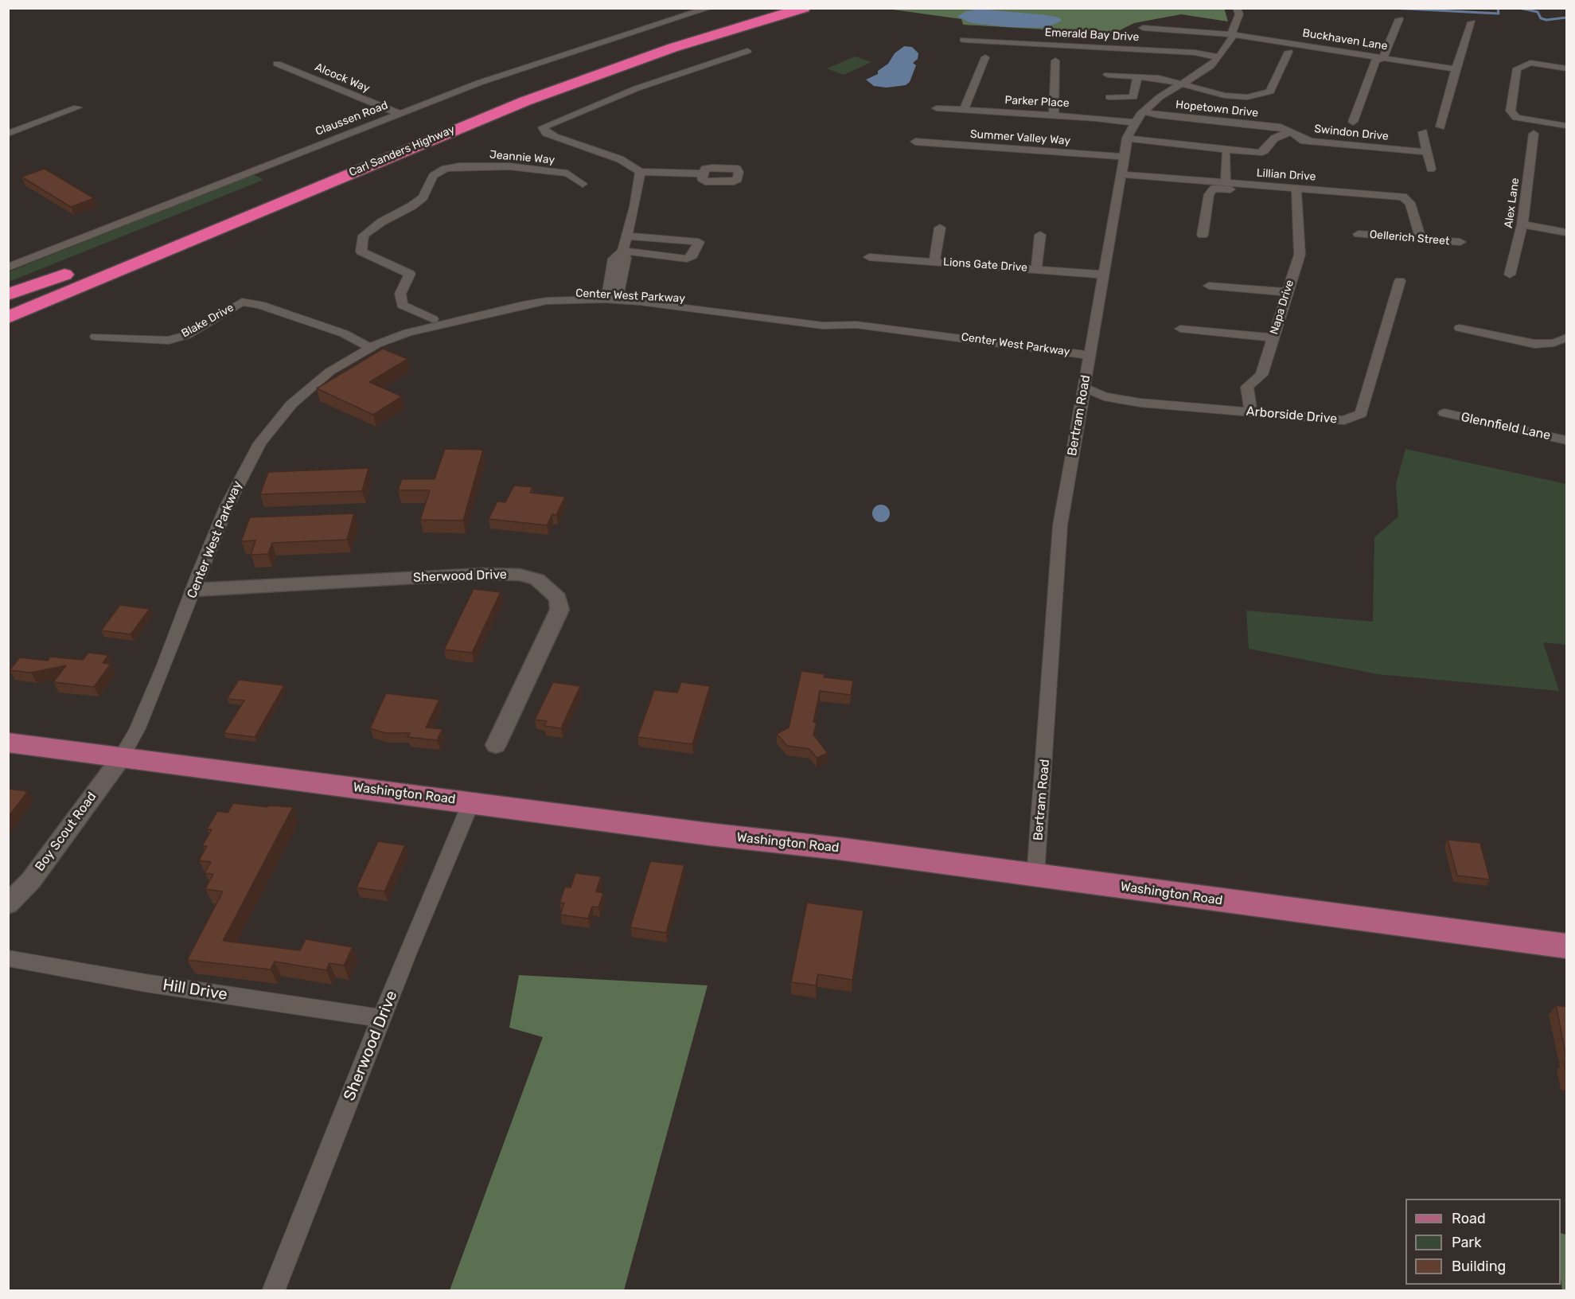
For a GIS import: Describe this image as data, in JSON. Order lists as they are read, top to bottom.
{
  "streets": {
    "highway": ["Carl Sanders Highway"],
    "main road": ["Washington Road"],
    "street": [
      "Emerald Bay Drive",
      "Buckhaven Lane",
      "Alcock Way",
      "Parker Place",
      "Hopetown Drive",
      "Claussen Road",
      "Swindon Drive",
      "Summer Valley Way",
      "Jeannie Way",
      "Lillian Drive",
      "Alex Lane",
      "Oellerich Street",
      "Lions Gate Drive",
      "Center West Parkway",
      "Napa Drive",
      "Blake Drive",
      "Bertram Road",
      "Arborside Drive",
      "Glennfield Lane",
      "Sherwood Drive",
      "Boy Scout Road",
      "Hill Drive"
    ]
  },
  "crossings": [
    ["Emerald Bay Drive", "Bertram Road"],
    ["Buckhaven Lane", "Bertram Road"],
    ["Alcock Way", "Claussen Road"],
    ["Parker Place", "Bertram Road"],
    ["Hopetown Drive", "Swindon Drive"],
    ["Hopetown Drive", "Bertram Road"],
    ["Summer Valley Way", "Bertram Road"],
    ["Jeannie Way", "Center West Parkway"],
    ["Lillian Drive", "Oellerich Street"],
    ["Lillian Drive", "Bertram Road"],
    ["Lions Gate Drive", "Bertram Road"],
    ["Center West Parkway", "Blake Drive"],
    ["Center West Parkway", "Bertram Road"],
    ["Center West Parkway", "Sherwood Drive"],
    ["Center West Parkway", "Washington Road"],
    ["Center West Parkway", "Boy Scout Road"],
    ["Napa Drive", "Arborside Drive"],
    ["Bertram Road", "Arborside Drive"],
    ["Bertram Road", "Washington Road"],
    ["Sherwood Drive", "Washington Road"],
    ["Sherwood Drive", "Hill Drive"],
    ["Washington Road", "Boy Scout Road"]
  ],
  "legend": ["Road", "Park", "Building"]
}
